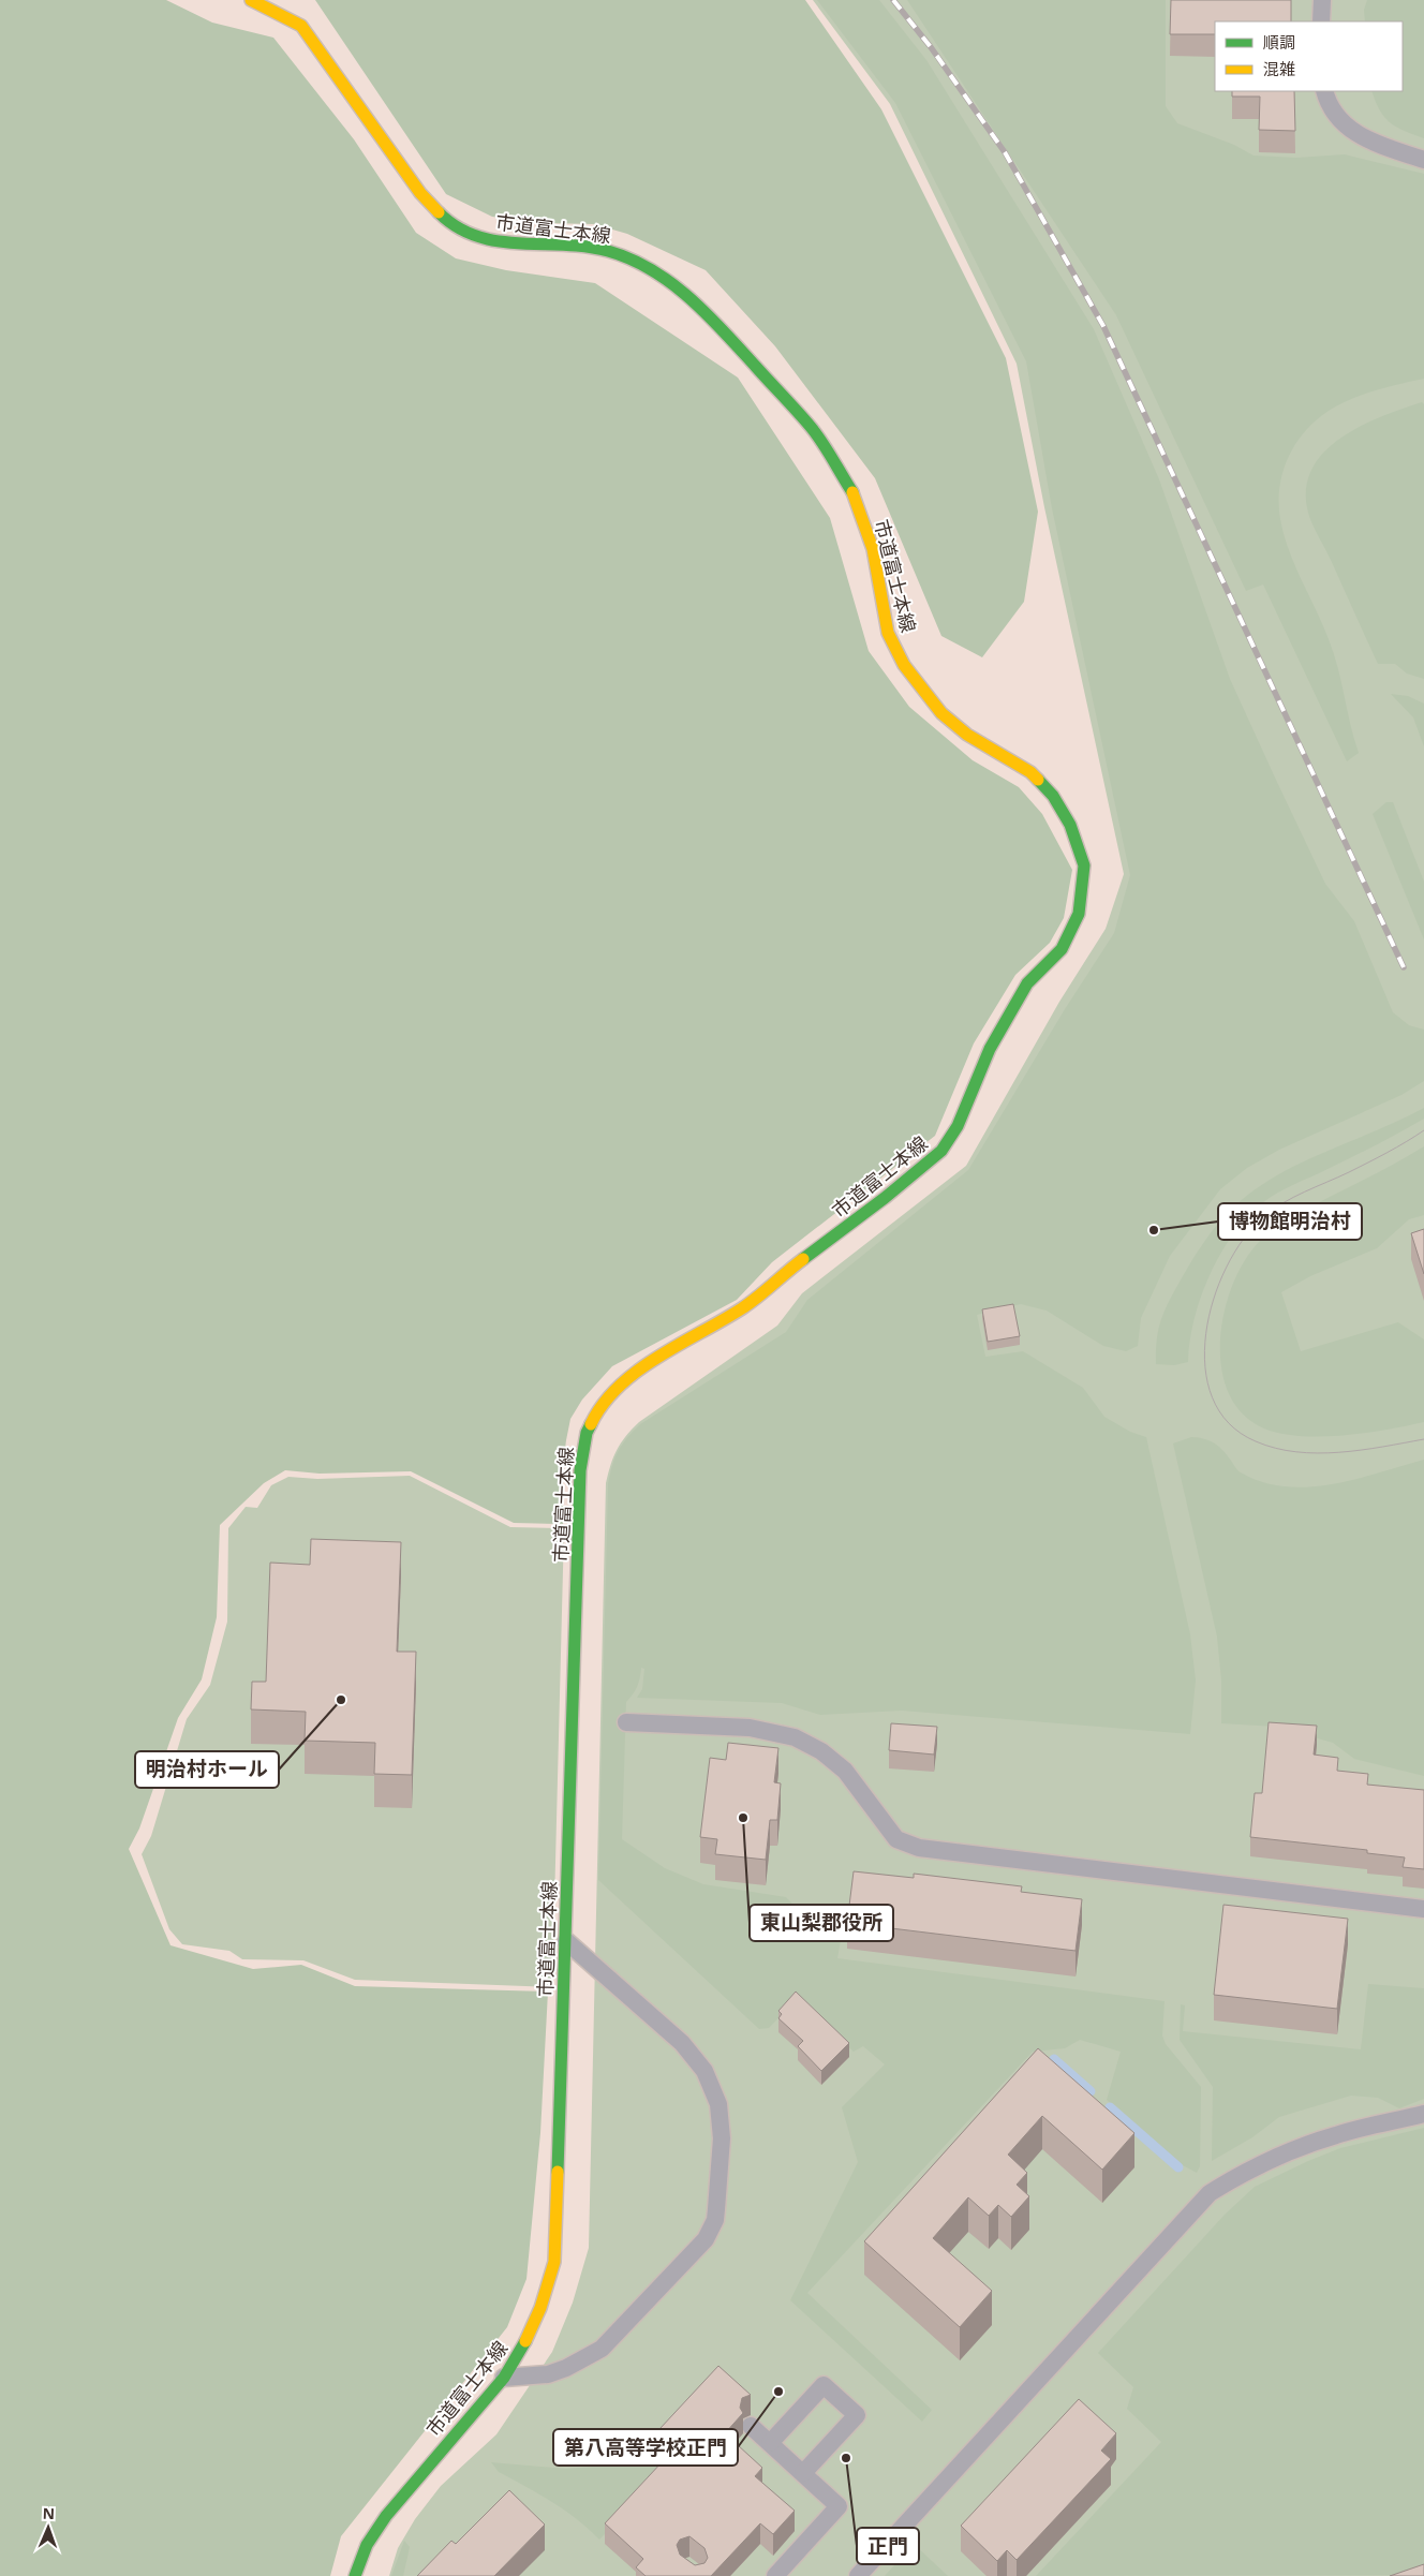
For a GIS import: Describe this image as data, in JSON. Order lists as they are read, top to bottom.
{
  "streets": {
    "street": ["市道富士本線"]
  },
  "places": [
    "博物館明治村",
    "明治村ホール",
    "東山梨郡役所",
    "第八高等学校正門",
    "正門"
  ],
  "legend": ["順調", "混雑"],
  "north": "top"
}
